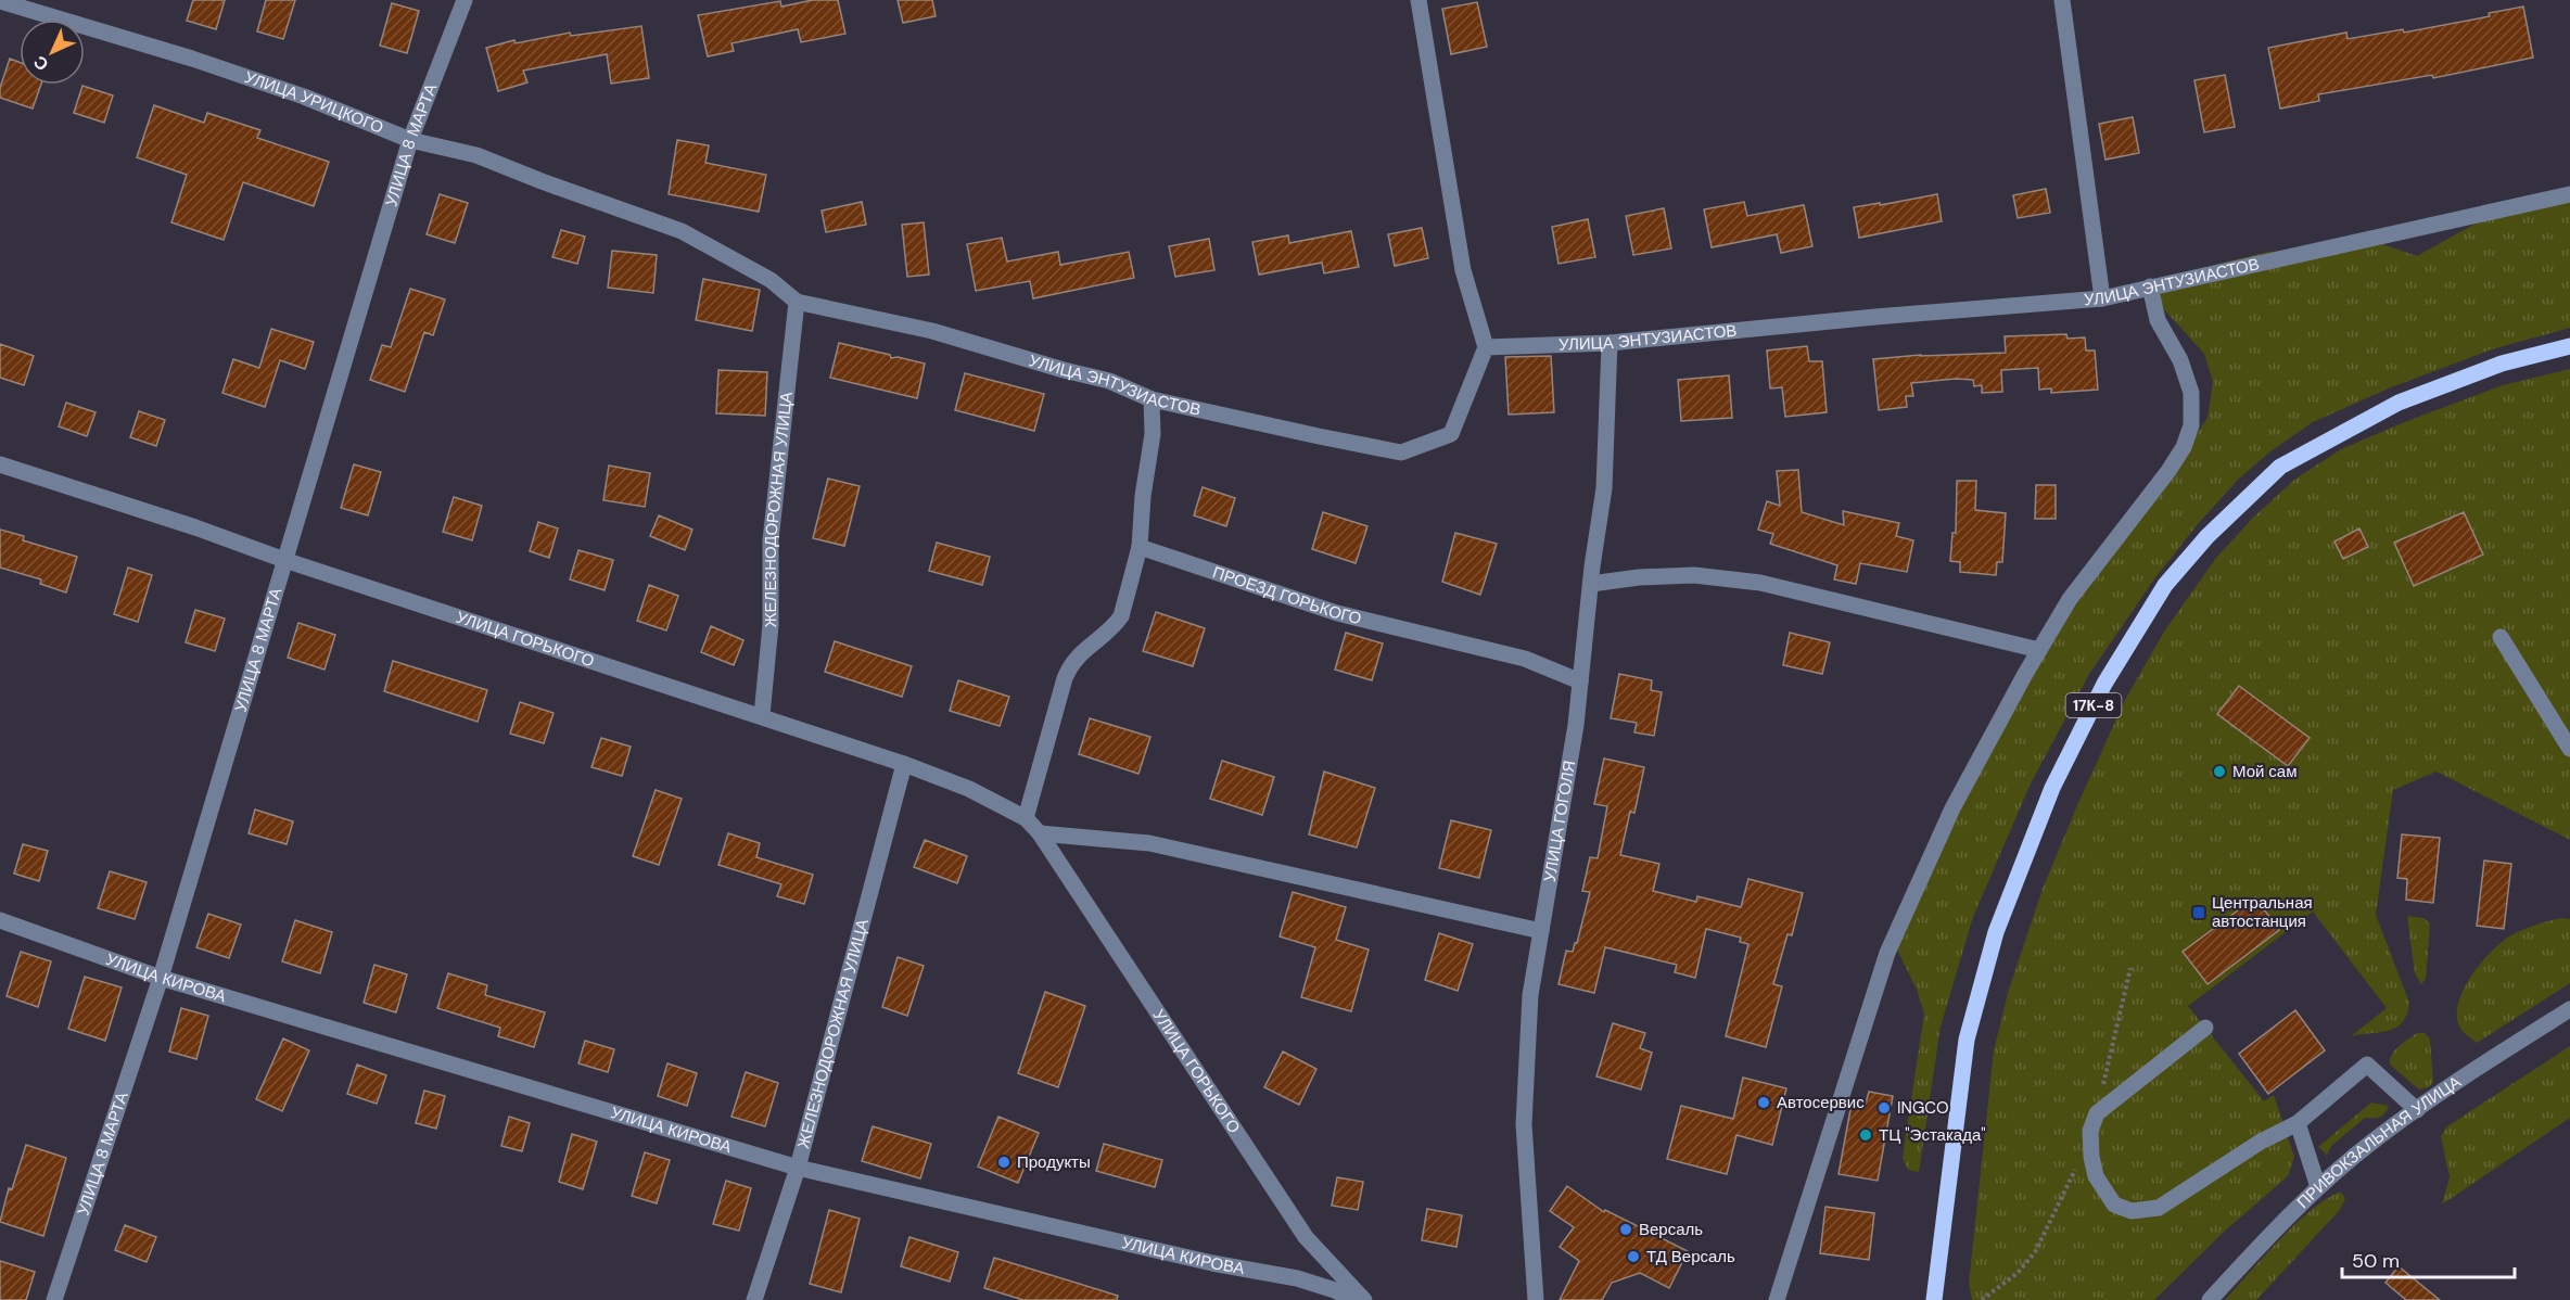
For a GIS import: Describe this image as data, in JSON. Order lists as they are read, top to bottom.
{
  "streets": {
    "main road": ["17К-8"],
    "street": [
      "УЛИЦА УРИЦКОГО",
      "УЛИЦА 8 МАРТА",
      "УЛИЦА ЭНТУЗИАСТОВ",
      "ЖЕЛЕЗНОДОРОЖНАЯ УЛИЦА",
      "ПРОЕЗД ГОРЬКОГО",
      "УЛИЦА ГОРЬКОГО",
      "УЛИЦА ГОГОЛЯ",
      "УЛИЦА КИРОВА",
      "ПРИВОКЗАЛЬНАЯ УЛИЦА"
    ]
  },
  "crossings": [
    ["УЛИЦА УРИЦКОГО", "УЛИЦА 8 МАРТА"],
    ["УЛИЦА УРИЦКОГО", "УЛИЦА ЭНТУЗИАСТОВ"],
    ["УЛИЦА УРИЦКОГО", "ЖЕЛЕЗНОДОРОЖНАЯ УЛИЦА"],
    ["УЛИЦА 8 МАРТА", "УЛИЦА ГОРЬКОГО"],
    ["УЛИЦА 8 МАРТА", "УЛИЦА КИРОВА"],
    ["УЛИЦА ЭНТУЗИАСТОВ", "ЖЕЛЕЗНОДОРОЖНАЯ УЛИЦА"],
    ["УЛИЦА ЭНТУЗИАСТОВ", "УЛИЦА ГОГОЛЯ"],
    ["ЖЕЛЕЗНОДОРОЖНАЯ УЛИЦА", "УЛИЦА ГОРЬКОГО"],
    ["ЖЕЛЕЗНОДОРОЖНАЯ УЛИЦА", "УЛИЦА КИРОВА"],
    ["ПРОЕЗД ГОРЬКОГО", "УЛИЦА ГОГОЛЯ"]
  ],
  "places": {
    "other": [
      "Мой сам",
      "Автосервис",
      "INGCO",
      "ТЦ \"Эстакада\"",
      "Продукты",
      "Версаль",
      "ТД Версаль"
    ],
    "transit": ["Центральная автостанция"]
  },
  "scale_bar": "50 m",
  "north": "bottom left"
}
